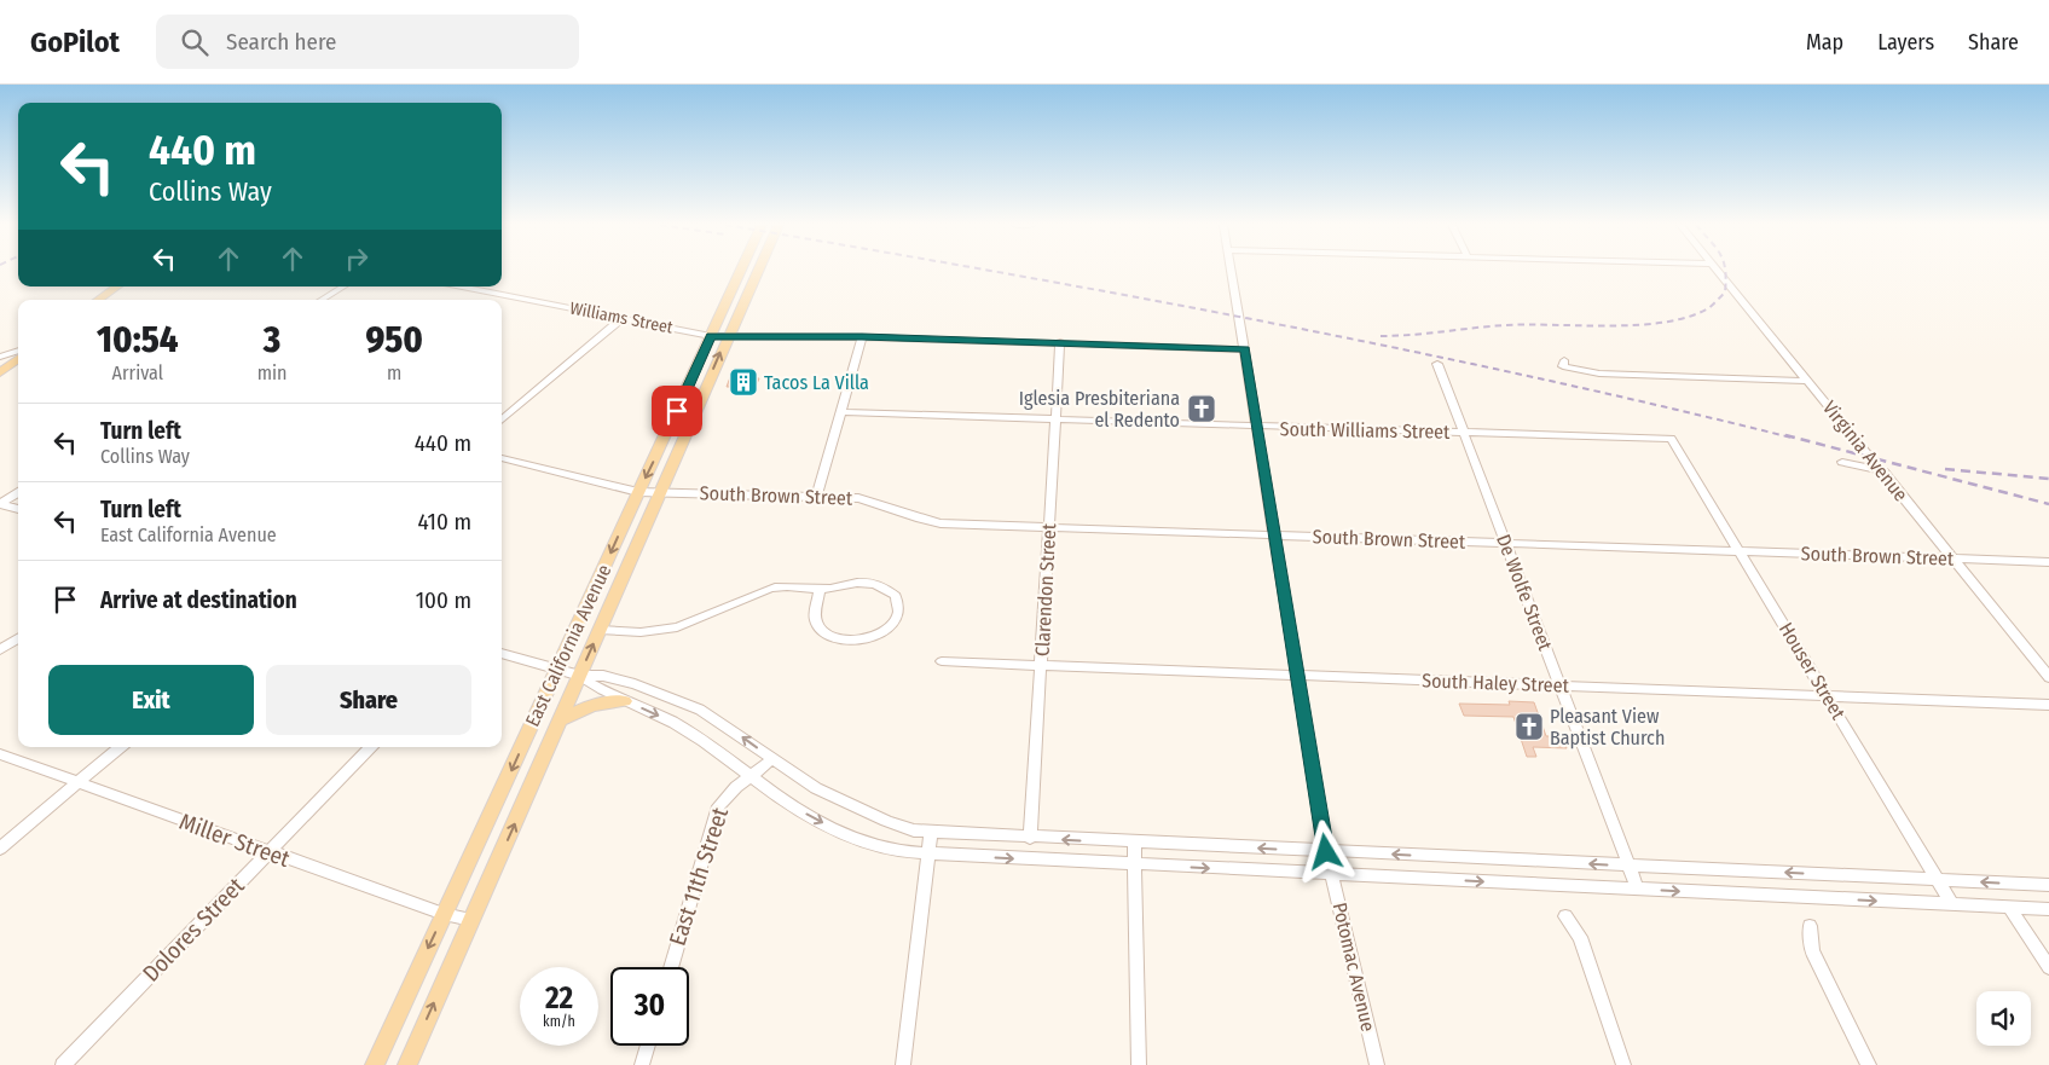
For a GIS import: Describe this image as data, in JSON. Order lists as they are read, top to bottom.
{
  "streets": {
    "main road": ["East California Avenue"],
    "street": [
      "Williams Street",
      "South Williams Street",
      "Virginia Avenue",
      "South Brown Street",
      "Clarendon Street",
      "De Wolfe Street",
      "Houser Street",
      "South Haley Street",
      "Miller Street",
      "East 11th Street",
      "Dolores Street",
      "Potomac Avenue"
    ]
  },
  "crossings": [
    ["Williams Street", "Clarendon Street"],
    ["Williams Street", "East California Avenue"],
    ["Williams Street", "Potomac Avenue"],
    ["South Williams Street", "Clarendon Street"],
    ["South Williams Street", "De Wolfe Street"],
    ["South Williams Street", "Houser Street"],
    ["South Williams Street", "Potomac Avenue"],
    ["Virginia Avenue", "South Brown Street"],
    ["South Brown Street", "Clarendon Street"],
    ["South Brown Street", "De Wolfe Street"],
    ["South Brown Street", "East California Avenue"],
    ["South Brown Street", "Houser Street"],
    ["South Brown Street", "Potomac Avenue"],
    ["Clarendon Street", "South Haley Street"],
    ["De Wolfe Street", "South Haley Street"],
    ["East California Avenue", "Miller Street"],
    ["Houser Street", "South Haley Street"],
    ["South Haley Street", "Potomac Avenue"],
    ["Miller Street", "Dolores Street"]
  ],
  "places": {
    "building": ["Tacos La Villa"],
    "church": ["Iglesia Presbiteriana el Redento", "Pleasant View Baptist Church"]
  },
  "page": {
    "header": "GoPilot",
    "search": "Search here",
    "nav": ["Map", "Layers", "Share"],
    "turn": ["440 m", "Collins Way"],
    "eta": [
      "10:54",
      "Arrival",
      "3",
      "min",
      "950",
      "m"
    ],
    "list": [
      {
        "name": "Turn left",
        "note": "Collins Way",
        "value": "440 m"
      },
      {
        "name": "Turn left",
        "note": "East California Avenue",
        "value": "410 m"
      },
      {
        "name": "Arrive at destination",
        "value": "100 m"
      }
    ],
    "buttons": ["Exit", "Share"],
    "speed": "22 km/h",
    "limit": "30"
  }
}
